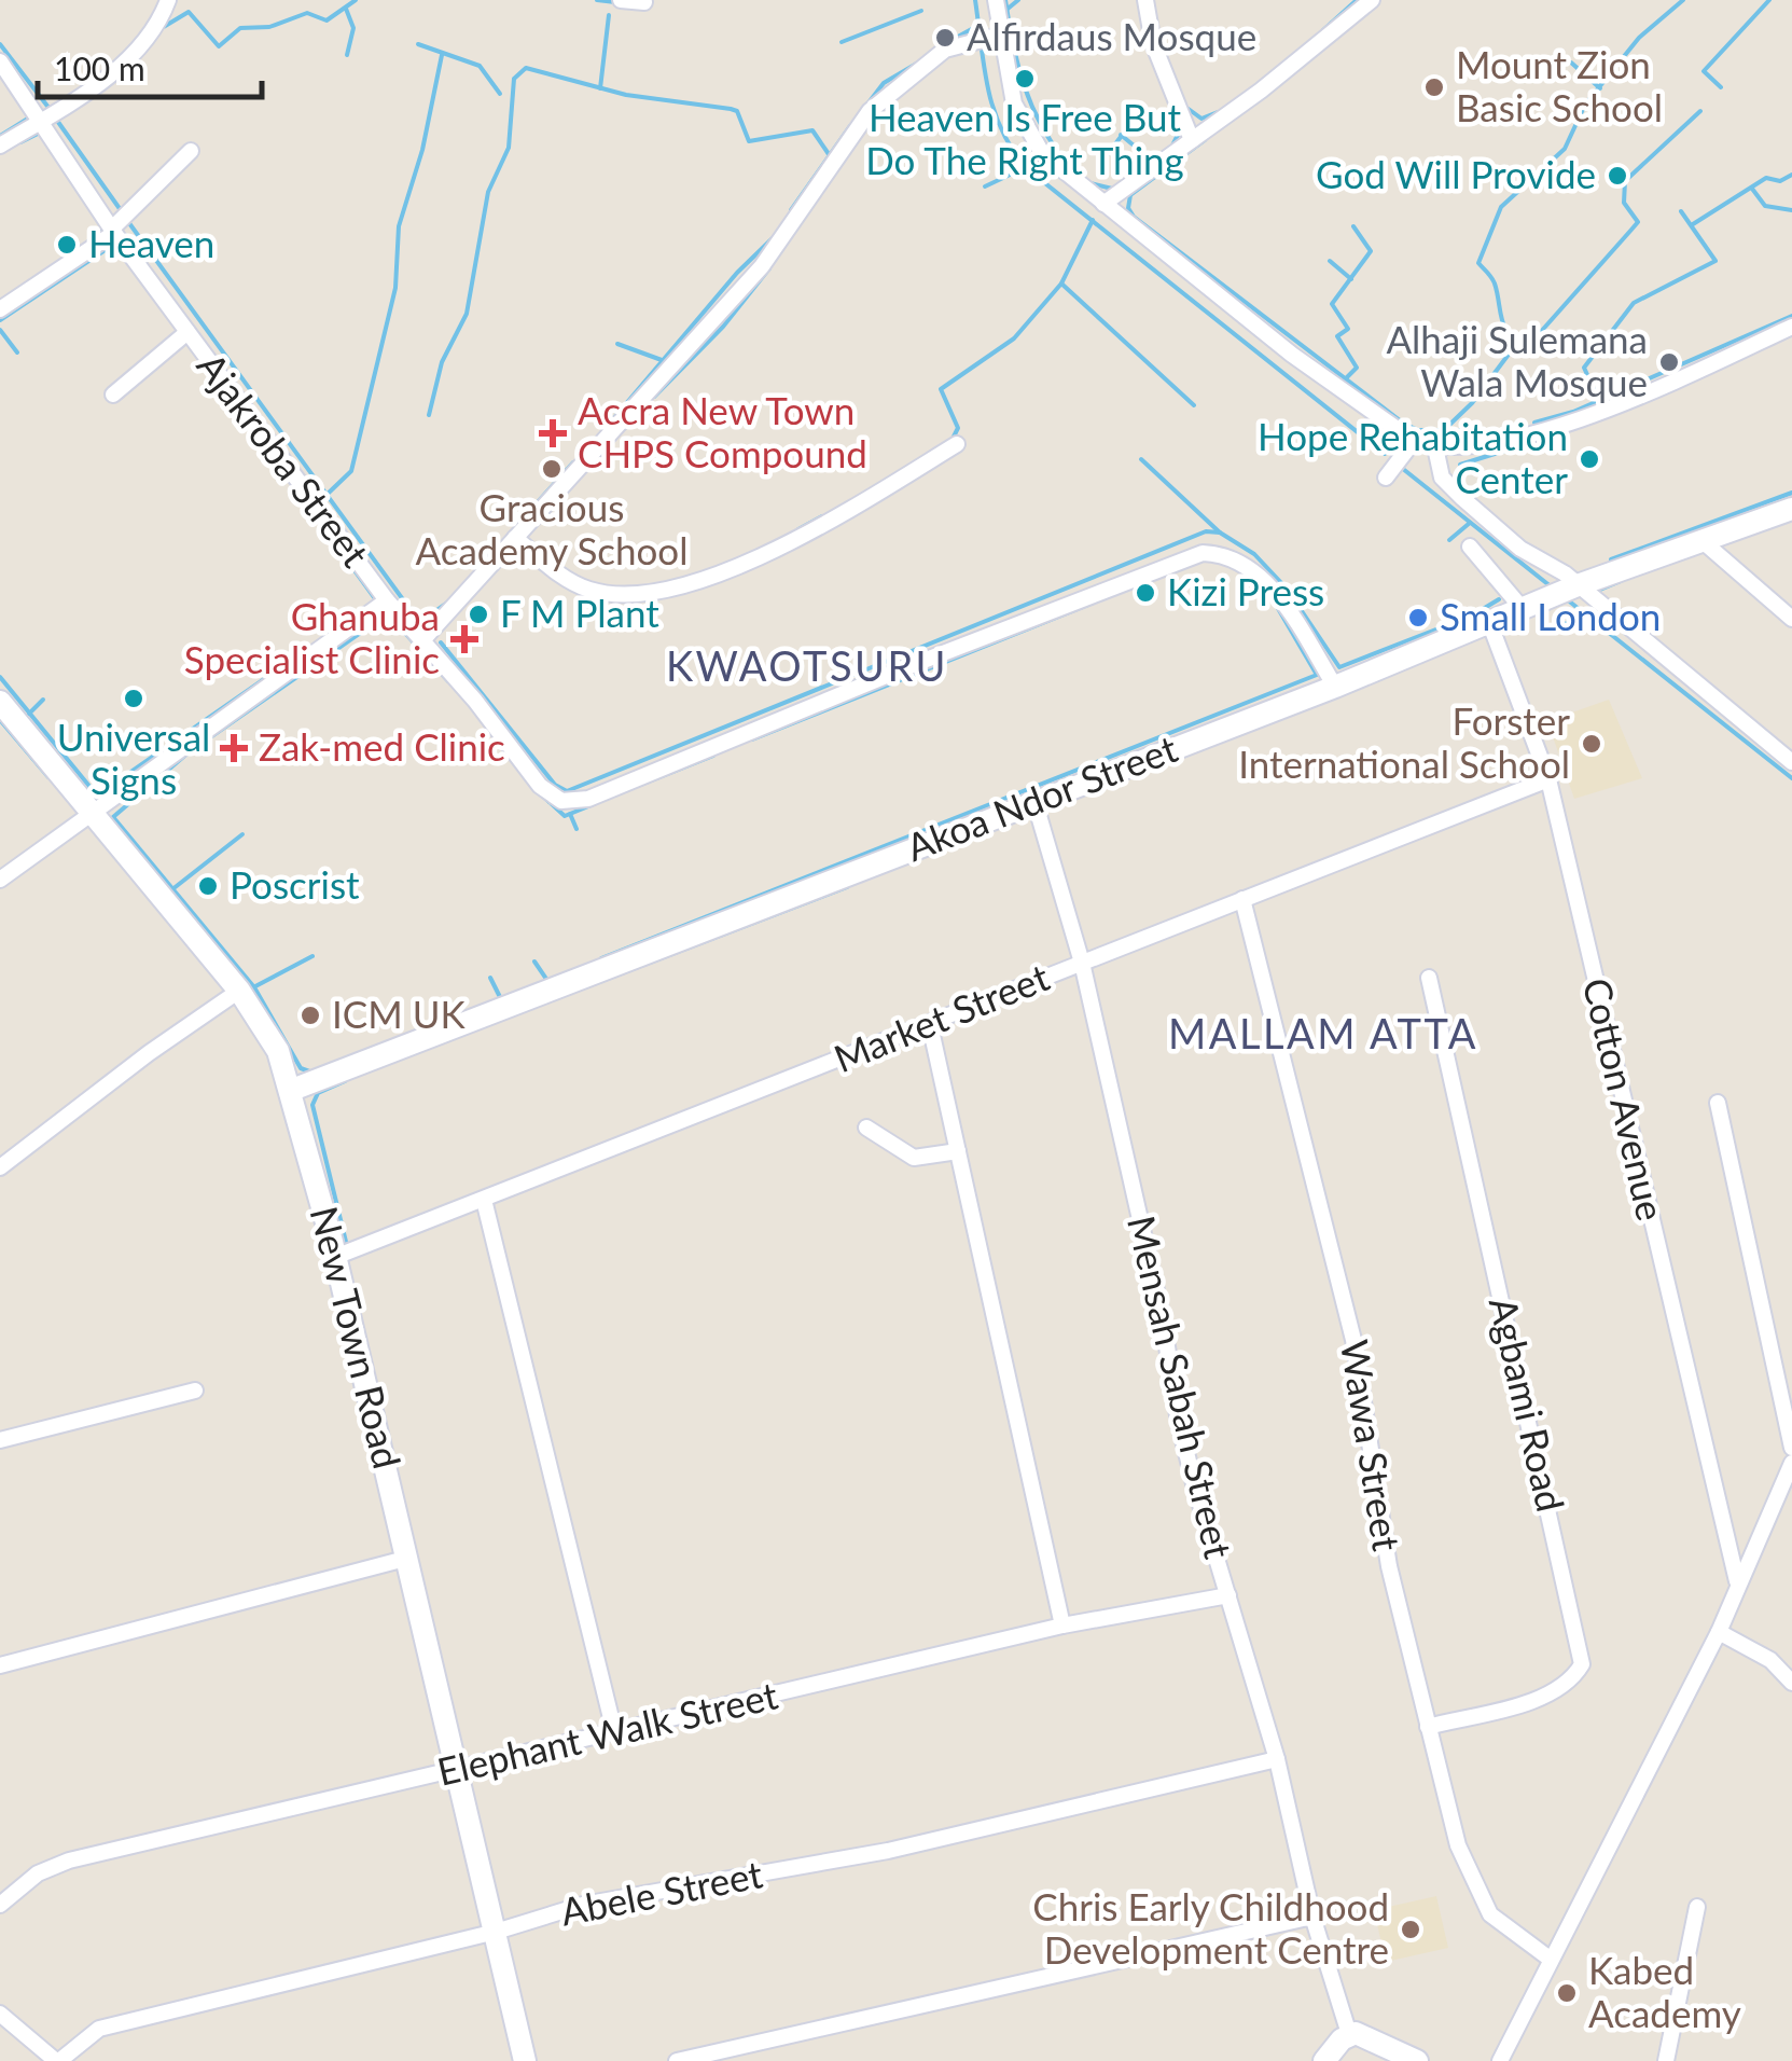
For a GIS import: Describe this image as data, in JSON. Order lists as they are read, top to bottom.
{
  "streets": {
    "street": [
      "Ajakroba Street",
      "Akoa Ndor Street",
      "Market Street",
      "Cotton Avenue",
      "New Town Road",
      "Mensah Sabah Street",
      "Agbami Road",
      "Wawa Street",
      "Elephant Walk Street",
      "Abele Street"
    ]
  },
  "crossings": [
    ["Ajakroba Street", "Akoa Ndor Street"],
    ["Akoa Ndor Street", "Cotton Avenue"],
    ["Akoa Ndor Street", "New Town Road"],
    ["Akoa Ndor Street", "Mensah Sabah Street"],
    ["Market Street", "Cotton Avenue"],
    ["Market Street", "New Town Road"],
    ["Market Street", "Mensah Sabah Street"],
    ["Market Street", "Wawa Street"],
    ["New Town Road", "Elephant Walk Street"],
    ["New Town Road", "Abele Street"],
    ["Mensah Sabah Street", "Elephant Walk Street"],
    ["Mensah Sabah Street", "Abele Street"],
    ["Agbami Road", "Wawa Street"]
  ],
  "districts": ["KWAOTSURU", "MALLAM ATTA"],
  "places": {
    "other": [
      "Alfirdaus Mosque",
      "Heaven Is Free But Do The Right Thing",
      "Mount Zion Basic School",
      "God Will Provide",
      "Heaven",
      "Alhaji Sulemana Wala Mosque",
      "Hope Rehabitation Center",
      "Gracious Academy School",
      "Kizi Press",
      "F M Plant",
      "Small London",
      "Universal Signs",
      "Forster International School",
      "Poscrist",
      "ICM UK",
      "Chris Early Childhood Development Centre",
      "Kabed Academy"
    ],
    "health": ["Accra New Town CHPS Compound", "Ghanuba Specialist Clinic", "Zak-med Clinic"]
  },
  "scale_bar": "100 m"
}
